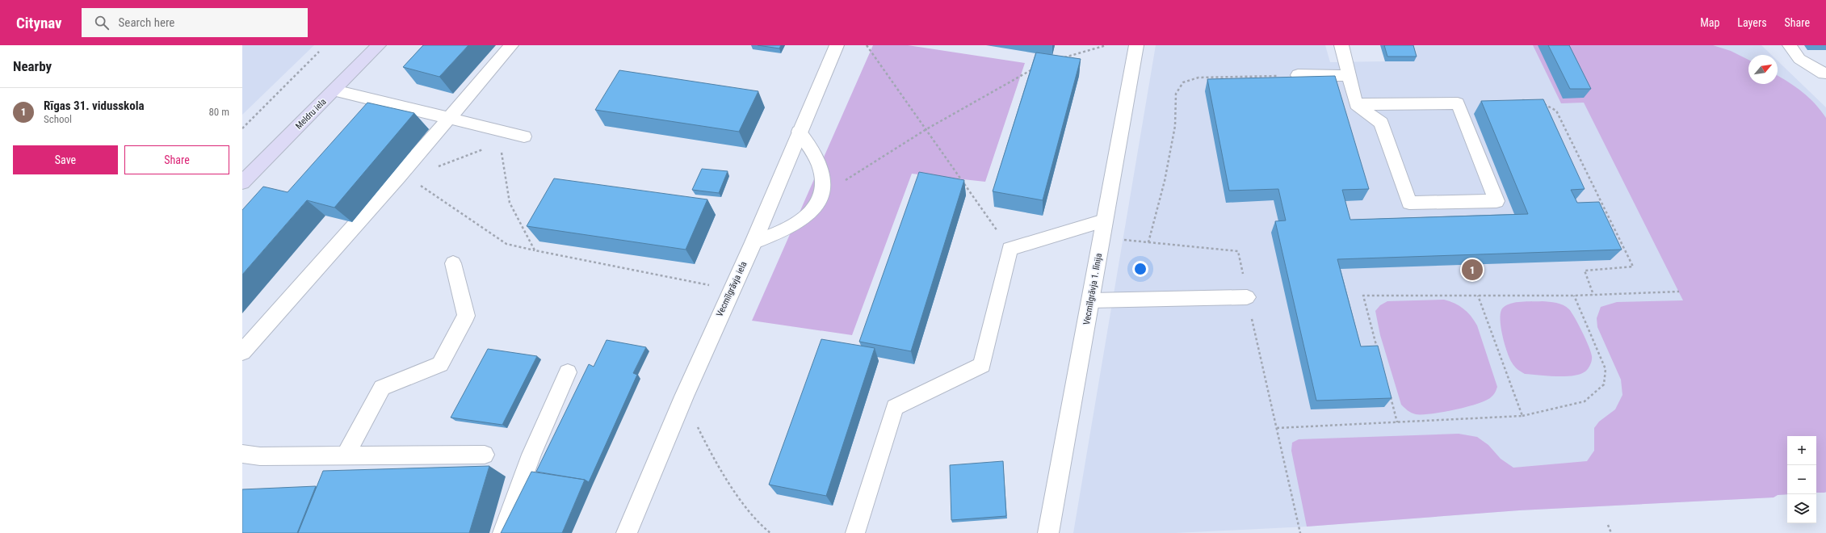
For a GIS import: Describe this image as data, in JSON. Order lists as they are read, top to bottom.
{
  "streets": {
    "street": ["Meldru iela", "Vecmīlgrāvja iela", "Vecmīlgrāvja 1. līnija"]
  },
  "north": "top right",
  "page": {
    "header": "Citynav",
    "search": "Search here",
    "nav": ["Map", "Layers", "Share"],
    "heading": "Nearby",
    "list": [
      {
        "mark": "1",
        "name": "Rīgas 31. vidusskola",
        "note": "School",
        "value": "80 m"
      }
    ],
    "buttons": ["Save", "Share"],
    "pins": "1",
    "map_buttons": ["+", "−"]
  }
}
